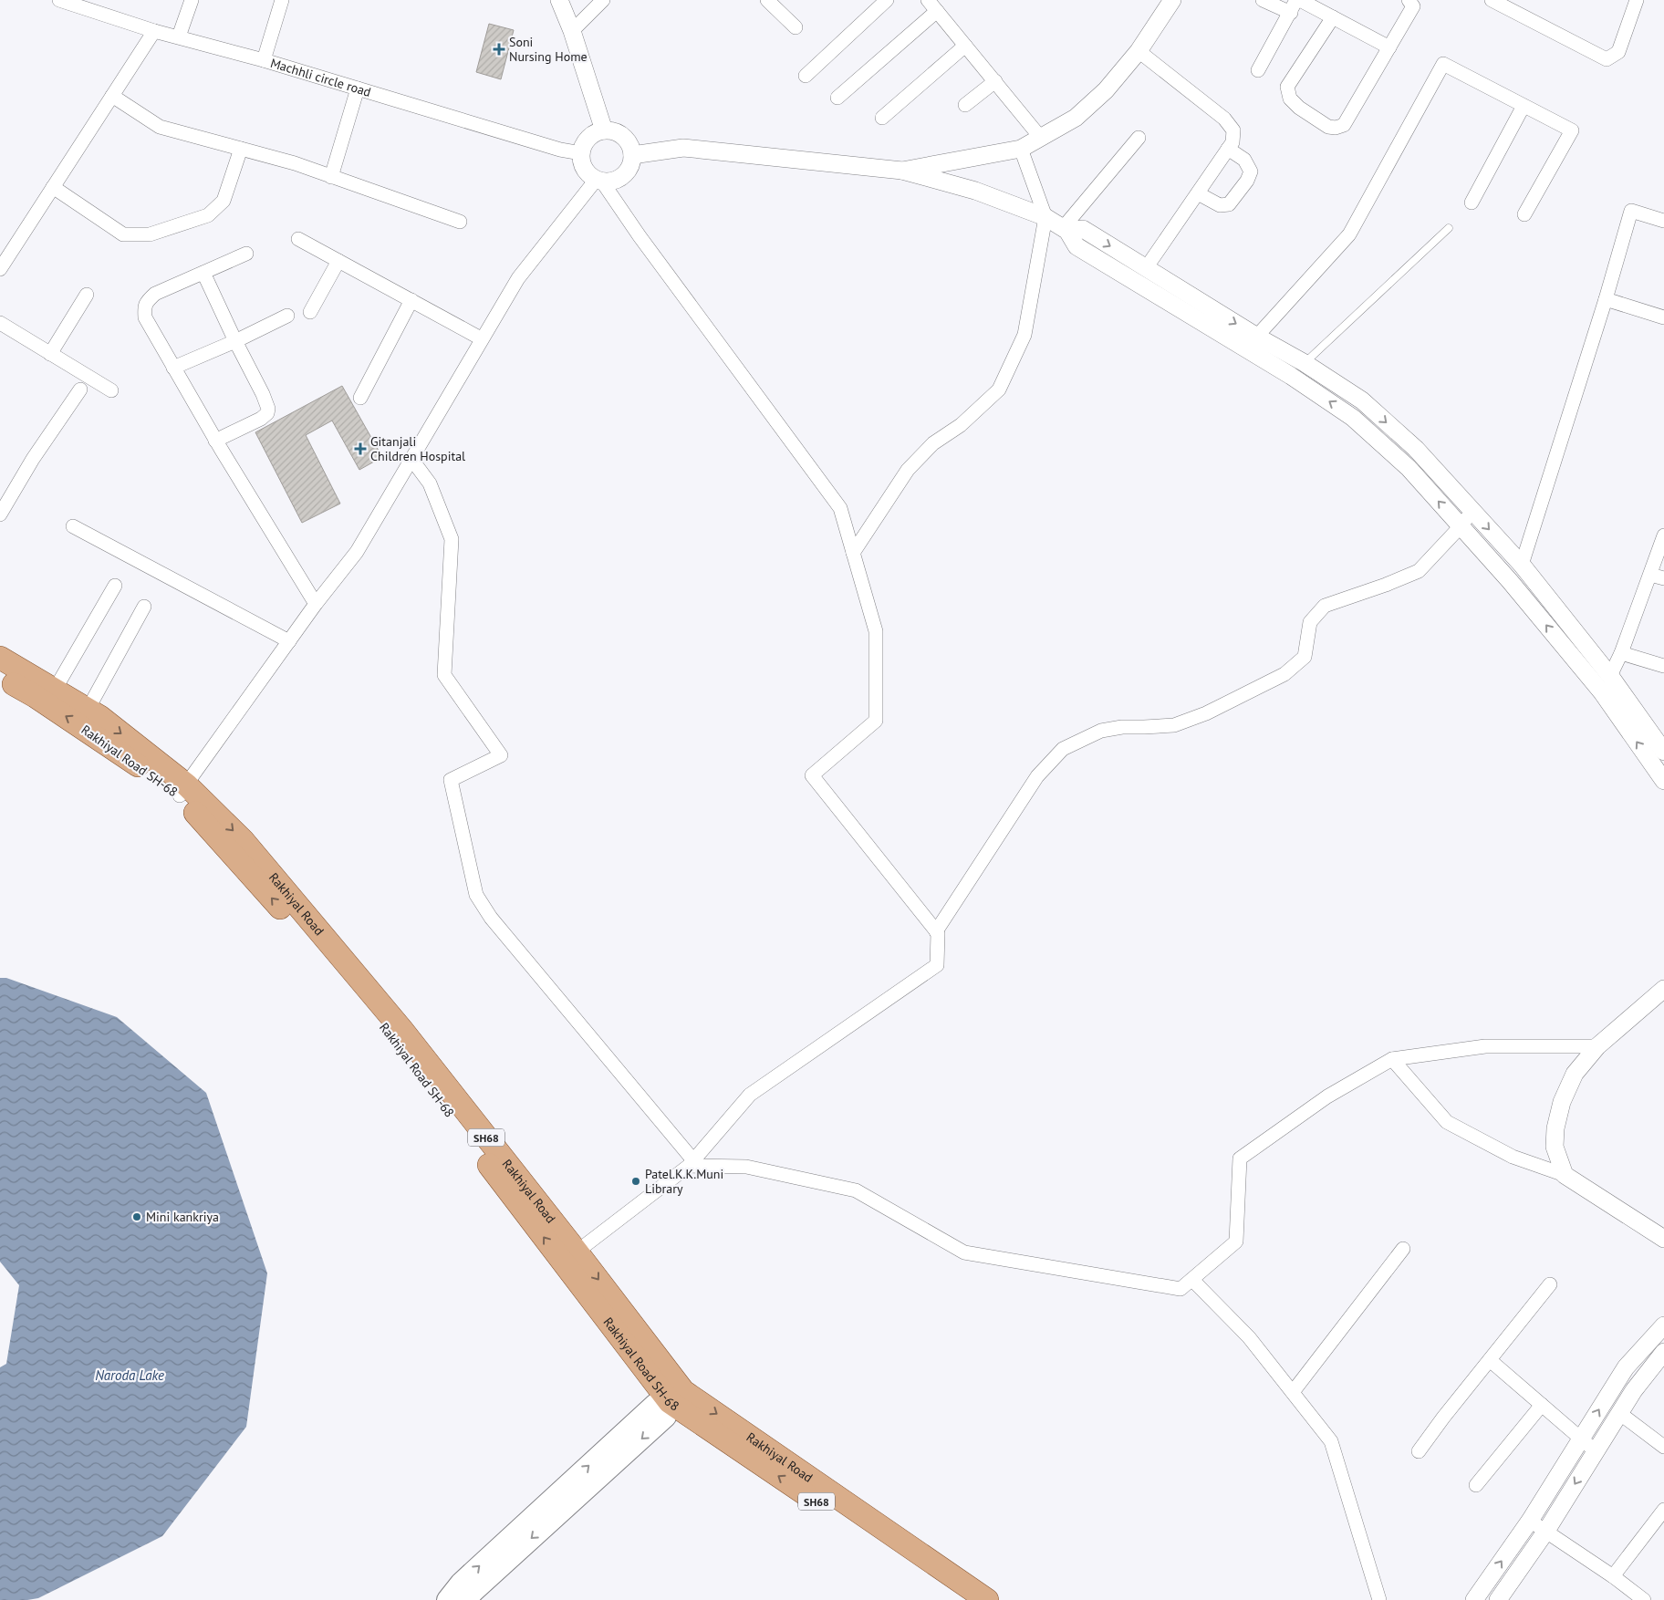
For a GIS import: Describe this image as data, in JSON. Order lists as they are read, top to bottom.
{
  "streets": {
    "main road": ["Rakhiyal Road SH-68", "Rakhiyal Road", "SH68"],
    "street": ["Machhli circle road"]
  },
  "crossings": [
    ["Rakhiyal Road SH-68", "Rakhiyal Road"]
  ],
  "one_way": ["Rakhiyal Road SH-68", "Rakhiyal Road"],
  "water": ["Naroda Lake"],
  "places": {
    "health": ["Soni Nursing Home", "Gitanjali Children Hospital"],
    "other": ["Patel.K.K.Muni Library", "Mini kankriya"]
  }
}
